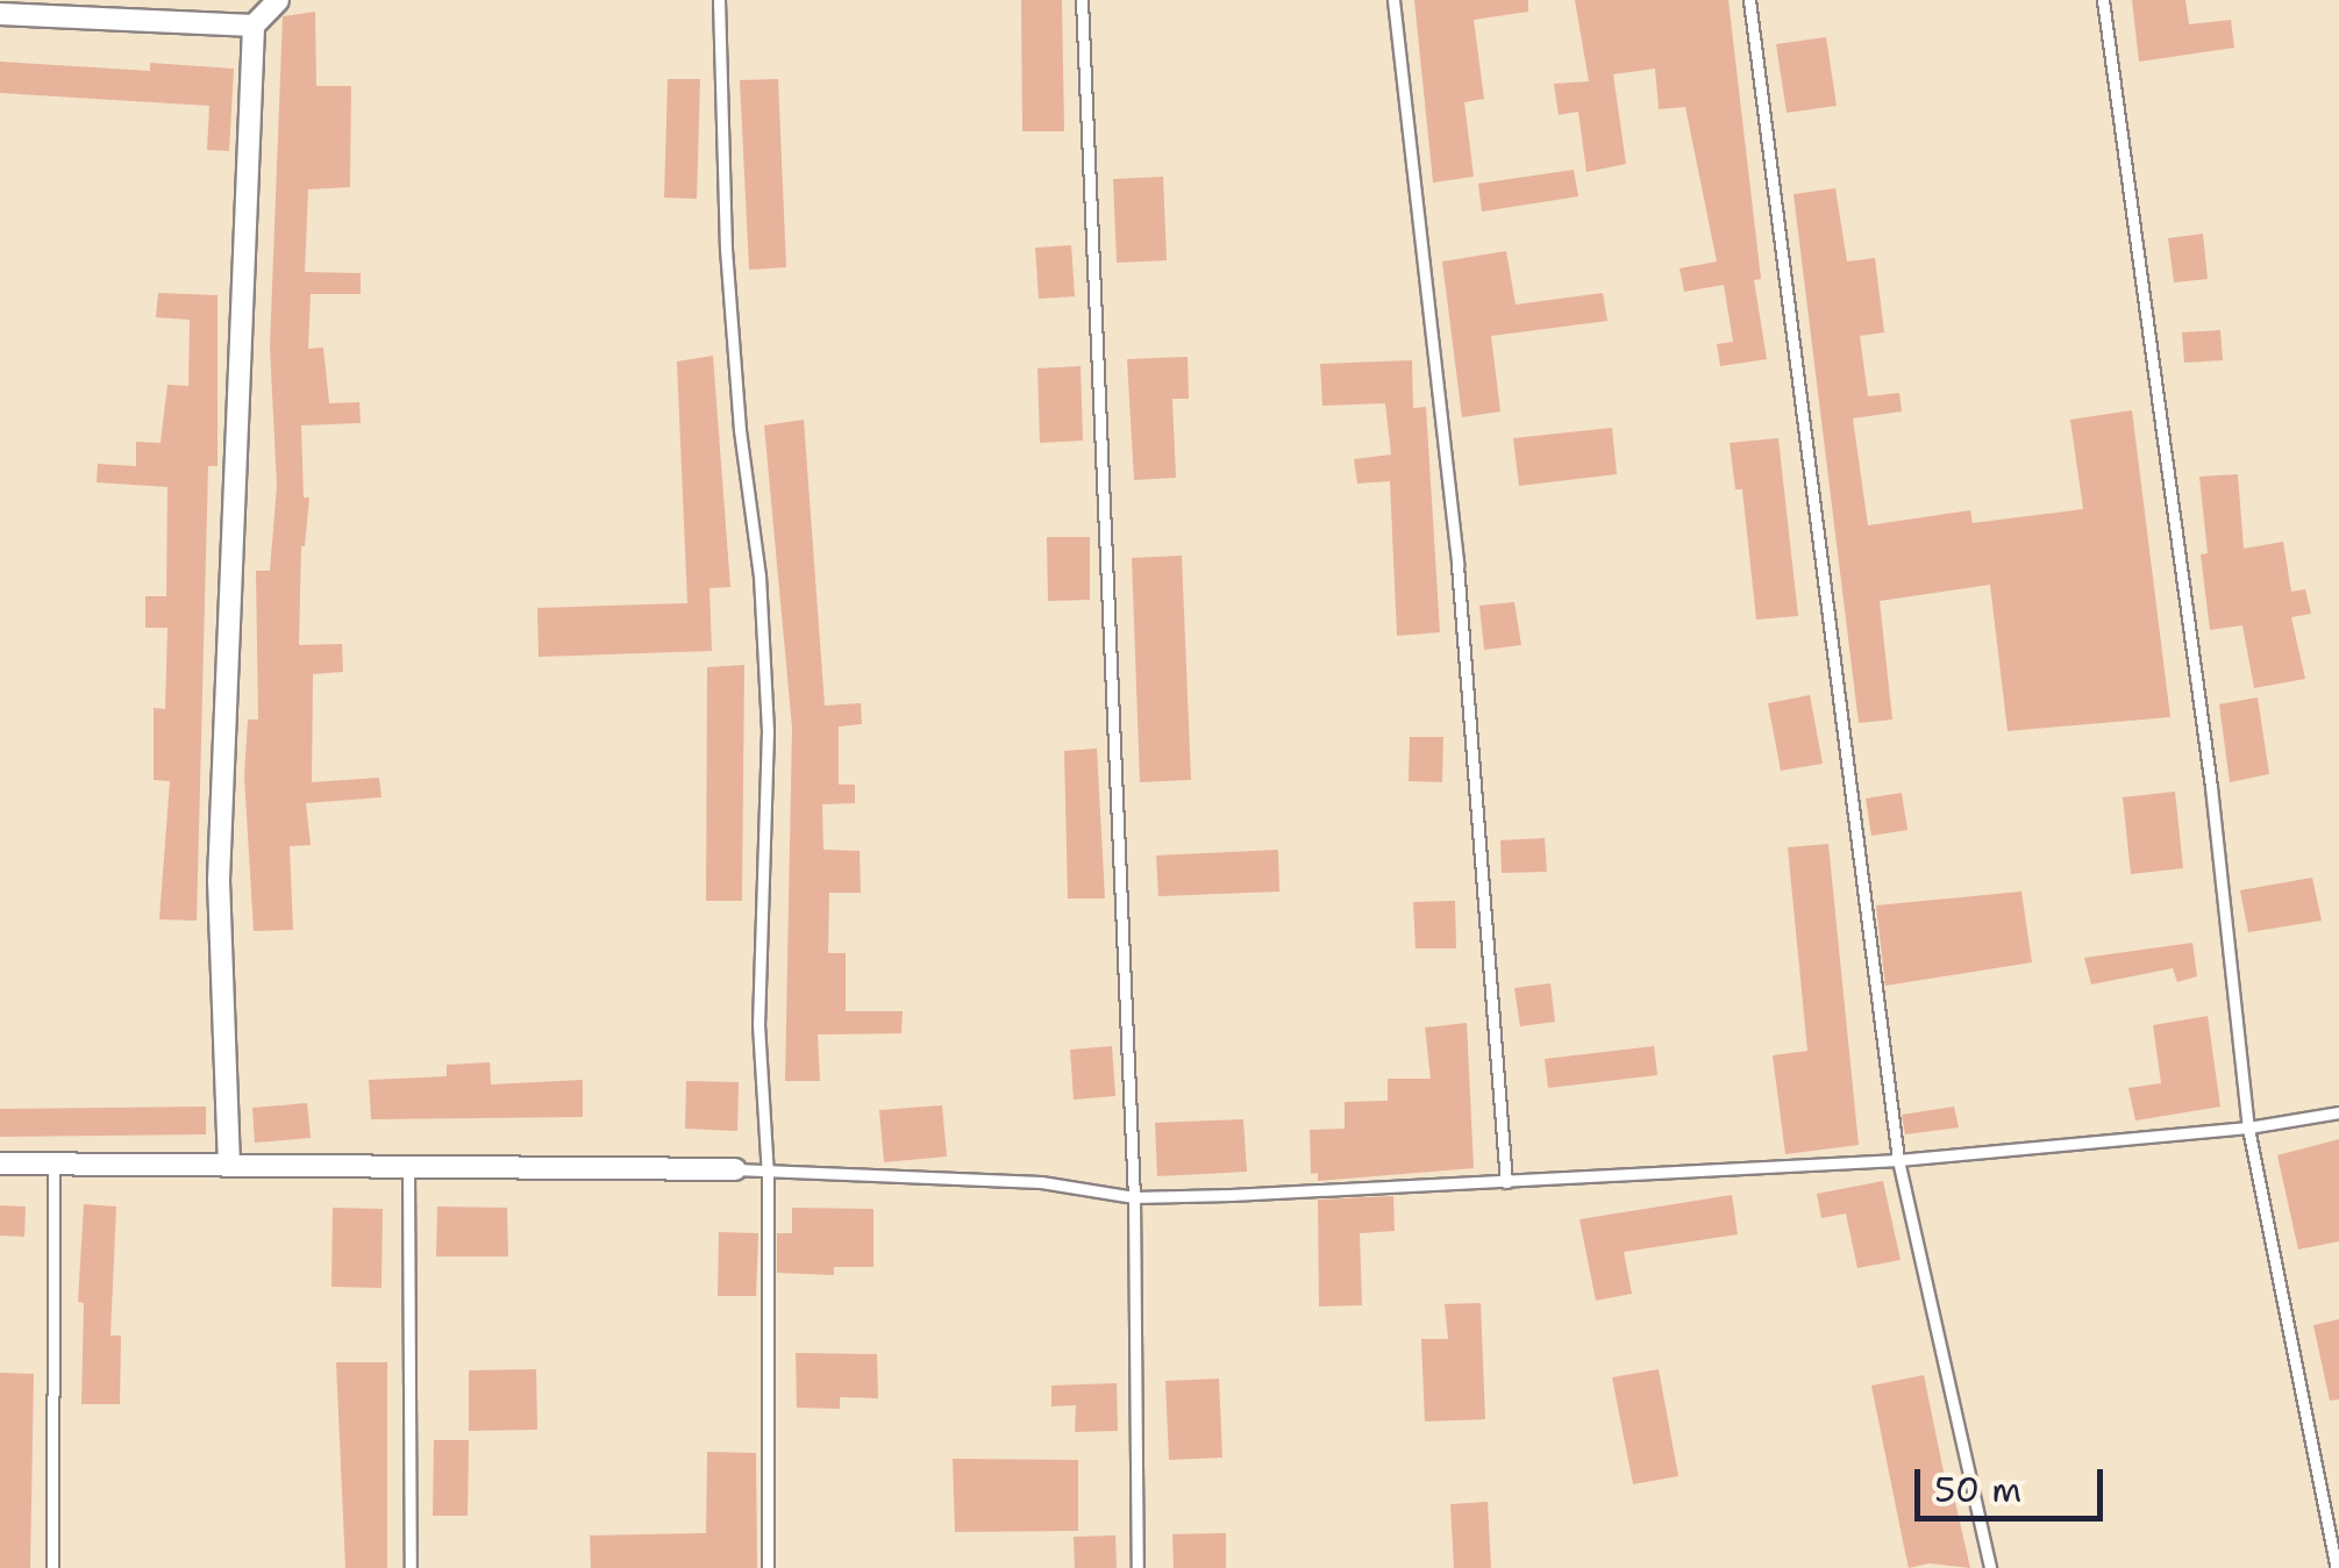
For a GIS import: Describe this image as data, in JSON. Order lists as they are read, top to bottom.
{
  "scale_bar": "50 m"
}
